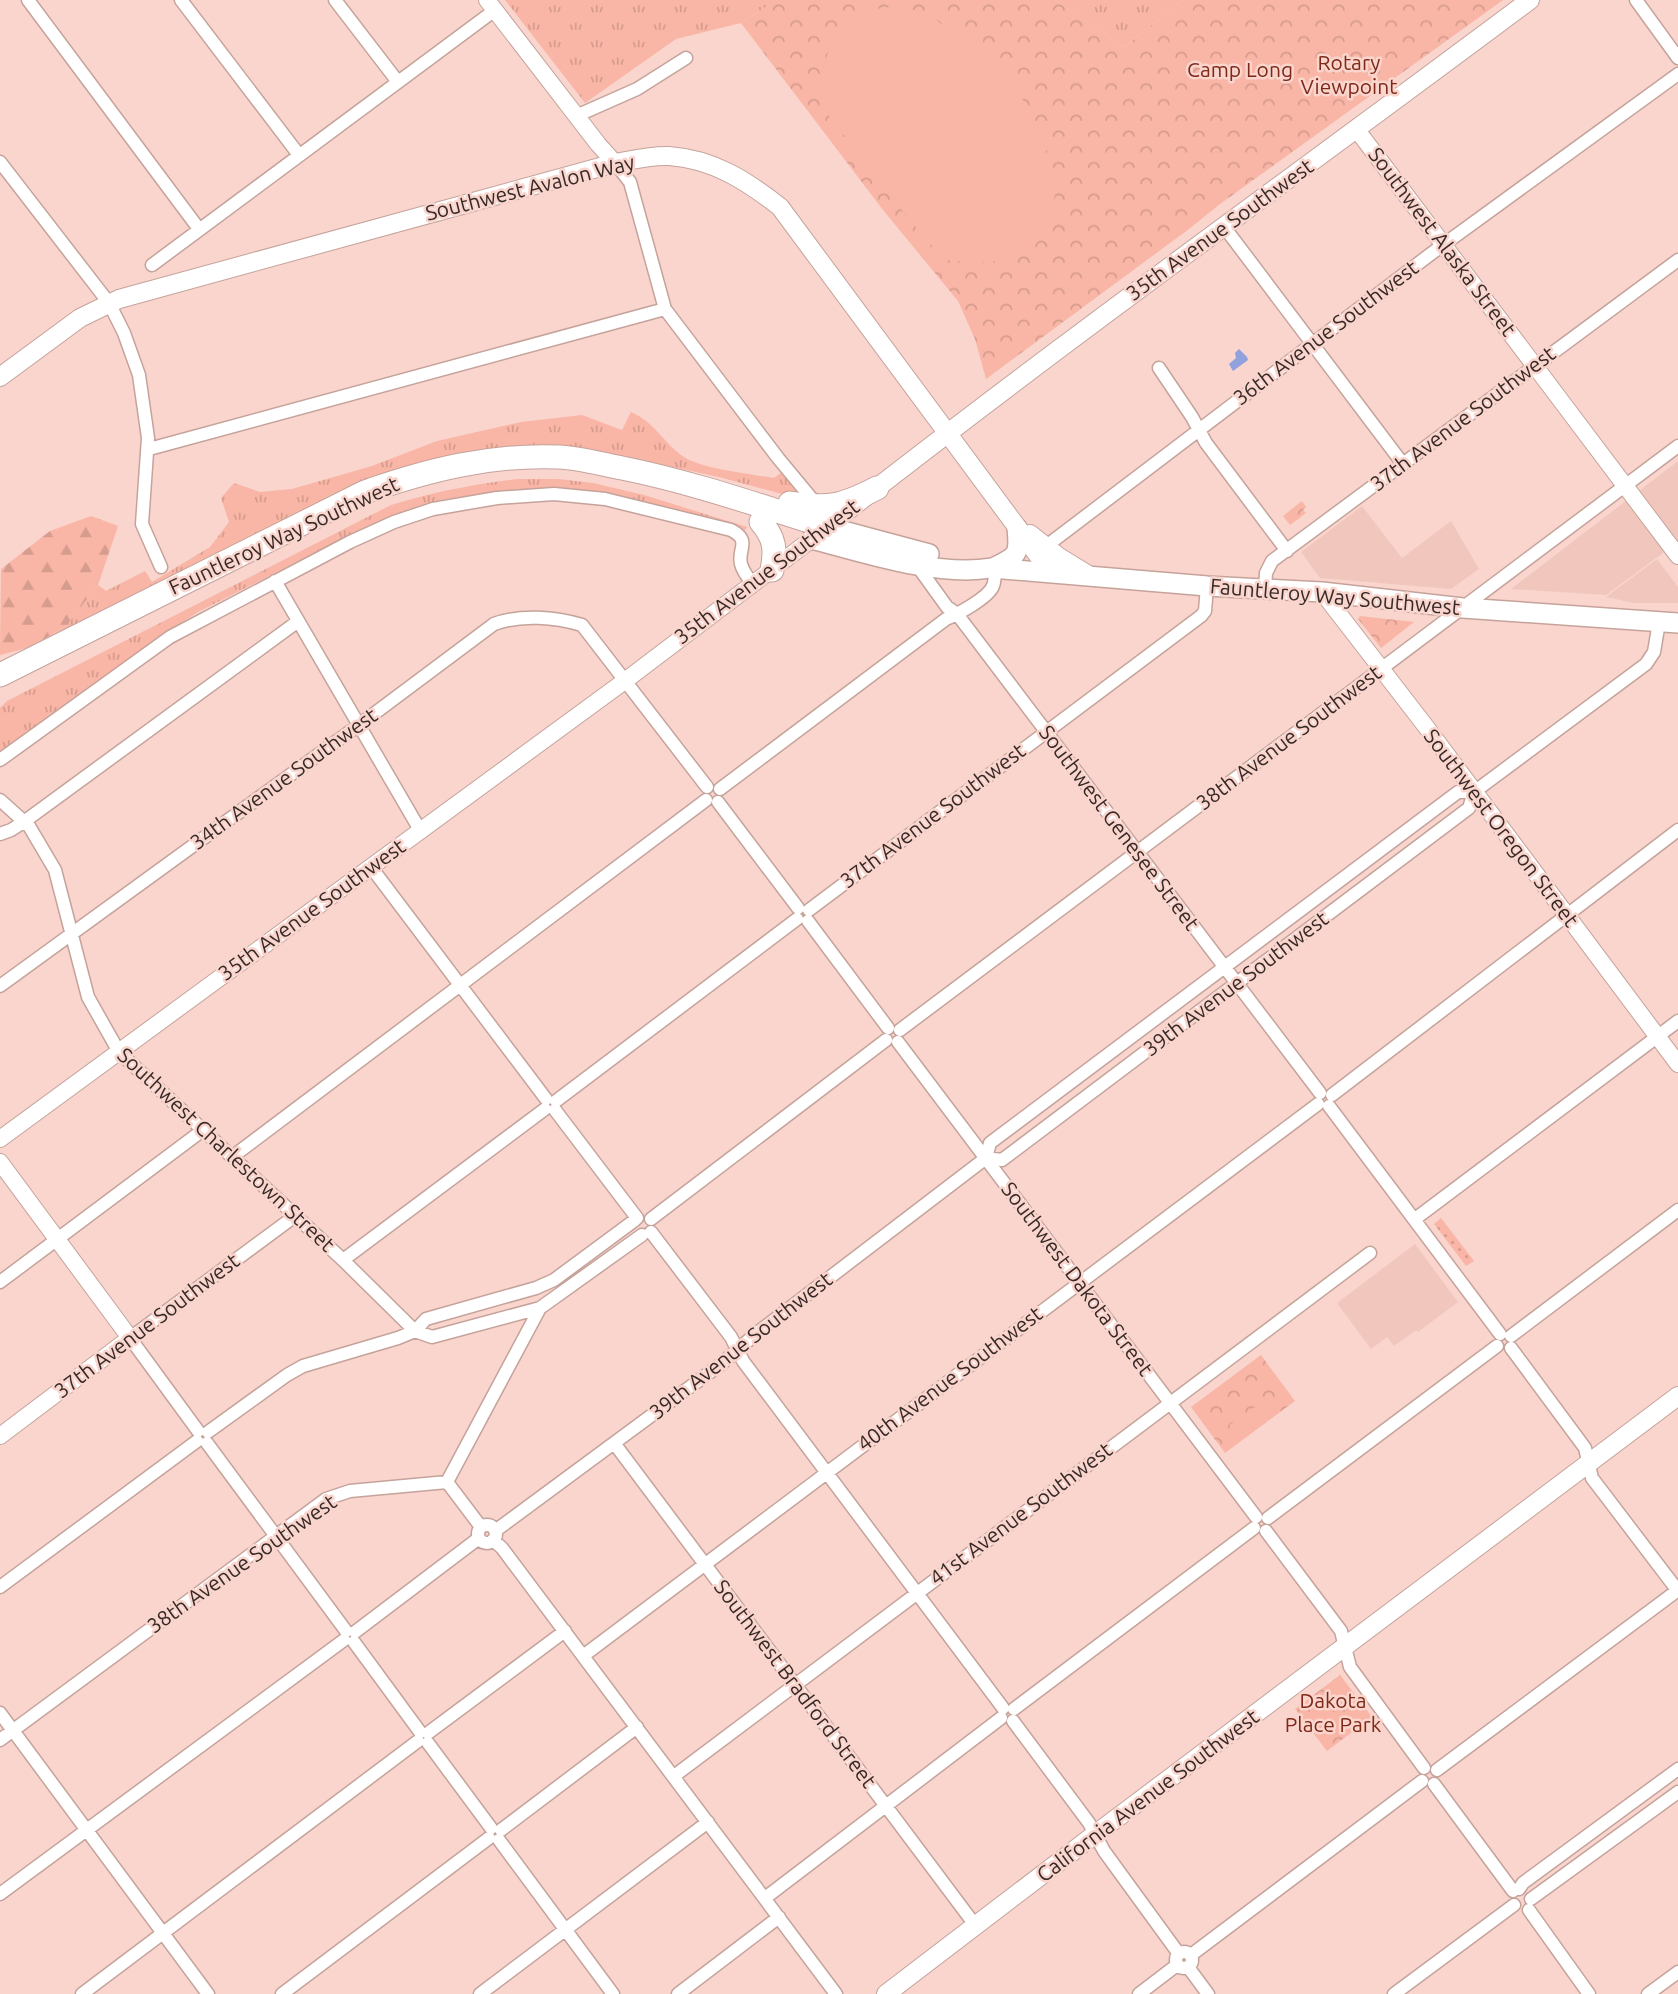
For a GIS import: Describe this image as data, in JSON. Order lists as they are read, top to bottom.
{
  "streets": {
    "highway": ["Fauntleroy Way Southwest"],
    "main road": ["Southwest Avalon Way", "35th Avenue Southwest", "California Avenue Southwest"],
    "street": [
      "Southwest Alaska Street",
      "36th Avenue Southwest",
      "37th Avenue Southwest",
      "38th Avenue Southwest",
      "34th Avenue Southwest",
      "Southwest Genesee Street",
      "Southwest Oregon Street",
      "39th Avenue Southwest",
      "Southwest Charlestown Street",
      "Southwest Dakota Street",
      "40th Avenue Southwest",
      "41st Avenue Southwest",
      "Southwest Bradford Street"
    ]
  },
  "crossings": [
    ["Southwest Avalon Way", "35th Avenue Southwest"],
    ["Southwest Avalon Way", "36th Avenue Southwest"],
    ["Southwest Avalon Way", "Fauntleroy Way Southwest"],
    ["35th Avenue Southwest", "Southwest Alaska Street"],
    ["35th Avenue Southwest", "Fauntleroy Way Southwest"],
    ["35th Avenue Southwest", "Southwest Charlestown Street"],
    ["35th Avenue Southwest", "Southwest Dakota Street"],
    ["Southwest Alaska Street", "36th Avenue Southwest"],
    ["Southwest Alaska Street", "37th Avenue Southwest"],
    ["Southwest Alaska Street", "38th Avenue Southwest"],
    ["37th Avenue Southwest", "Fauntleroy Way Southwest"],
    ["37th Avenue Southwest", "Southwest Genesee Street"],
    ["37th Avenue Southwest", "Southwest Charlestown Street"],
    ["37th Avenue Southwest", "Southwest Dakota Street"],
    ["Fauntleroy Way Southwest", "38th Avenue Southwest"],
    ["Fauntleroy Way Southwest", "Southwest Genesee Street"],
    ["Fauntleroy Way Southwest", "Southwest Oregon Street"],
    ["Fauntleroy Way Southwest", "39th Avenue Southwest"],
    ["38th Avenue Southwest", "Southwest Genesee Street"],
    ["38th Avenue Southwest", "Southwest Oregon Street"],
    ["38th Avenue Southwest", "Southwest Charlestown Street"],
    ["38th Avenue Southwest", "Southwest Dakota Street"],
    ["34th Avenue Southwest", "Southwest Charlestown Street"],
    ["34th Avenue Southwest", "Southwest Dakota Street"],
    ["Southwest Genesee Street", "39th Avenue Southwest"],
    ["Southwest Genesee Street", "40th Avenue Southwest"],
    ["Southwest Genesee Street", "California Avenue Southwest"],
    ["Southwest Oregon Street", "39th Avenue Southwest"],
    ["Southwest Oregon Street", "40th Avenue Southwest"],
    ["39th Avenue Southwest", "Southwest Dakota Street"],
    ["39th Avenue Southwest", "Southwest Bradford Street"],
    ["Southwest Dakota Street", "40th Avenue Southwest"],
    ["Southwest Dakota Street", "41st Avenue Southwest"],
    ["Southwest Dakota Street", "California Avenue Southwest"],
    ["40th Avenue Southwest", "Southwest Bradford Street"],
    ["41st Avenue Southwest", "Southwest Bradford Street"],
    ["Southwest Bradford Street", "California Avenue Southwest"]
  ],
  "parks": ["Rotary Viewpoint", "Camp Long", "Dakota Place Park"]
}
